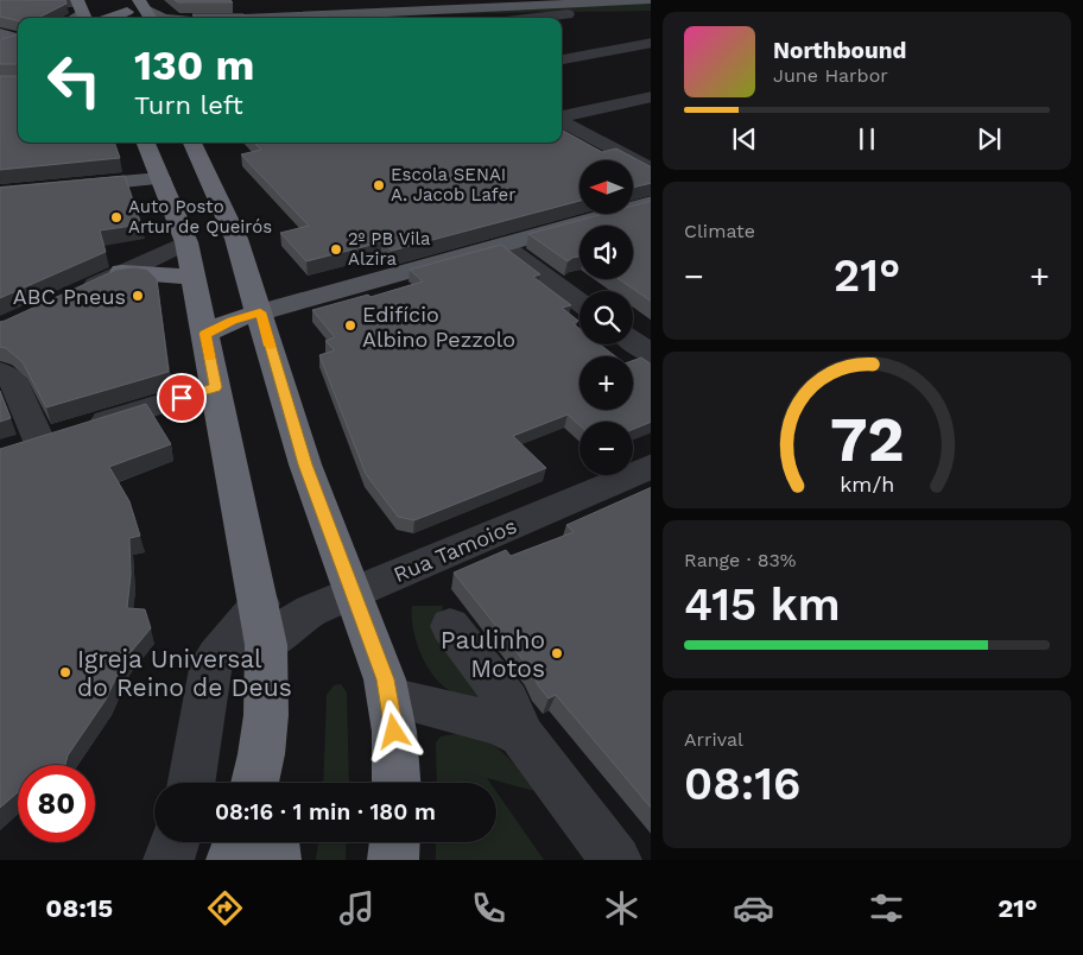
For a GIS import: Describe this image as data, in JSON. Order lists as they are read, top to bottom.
{
  "streets": {
    "street": ["Rua Tamoios"]
  },
  "places": [
    "Escola SENAI A. Jacob Lafer",
    "Auto Posto Artur de Queirós",
    "2º PB Vila Alzira",
    "ABC Pneus",
    "Edifício Albino Pezzolo",
    "Paulinho Motos",
    "Igreja Universal do Reino de Deus"
  ],
  "north": "left",
  "page": {
    "turn": ["130 m", "Turn left"],
    "song": ["Northbound", "June Harbor"],
    "map_buttons": ["+", "−"],
    "tile": [
      "Climate",
      ["Range · 83%", "415 km"],
      ["Arrival", "08:16"]
    ],
    "heat": ["−", "21°", "+"],
    "limit": "80",
    "trip": "08:16 · 1 min · 180 m",
    "tabs": ["08:15", "21°"],
    "gauge": ["72", "km/h"]
  }
}
